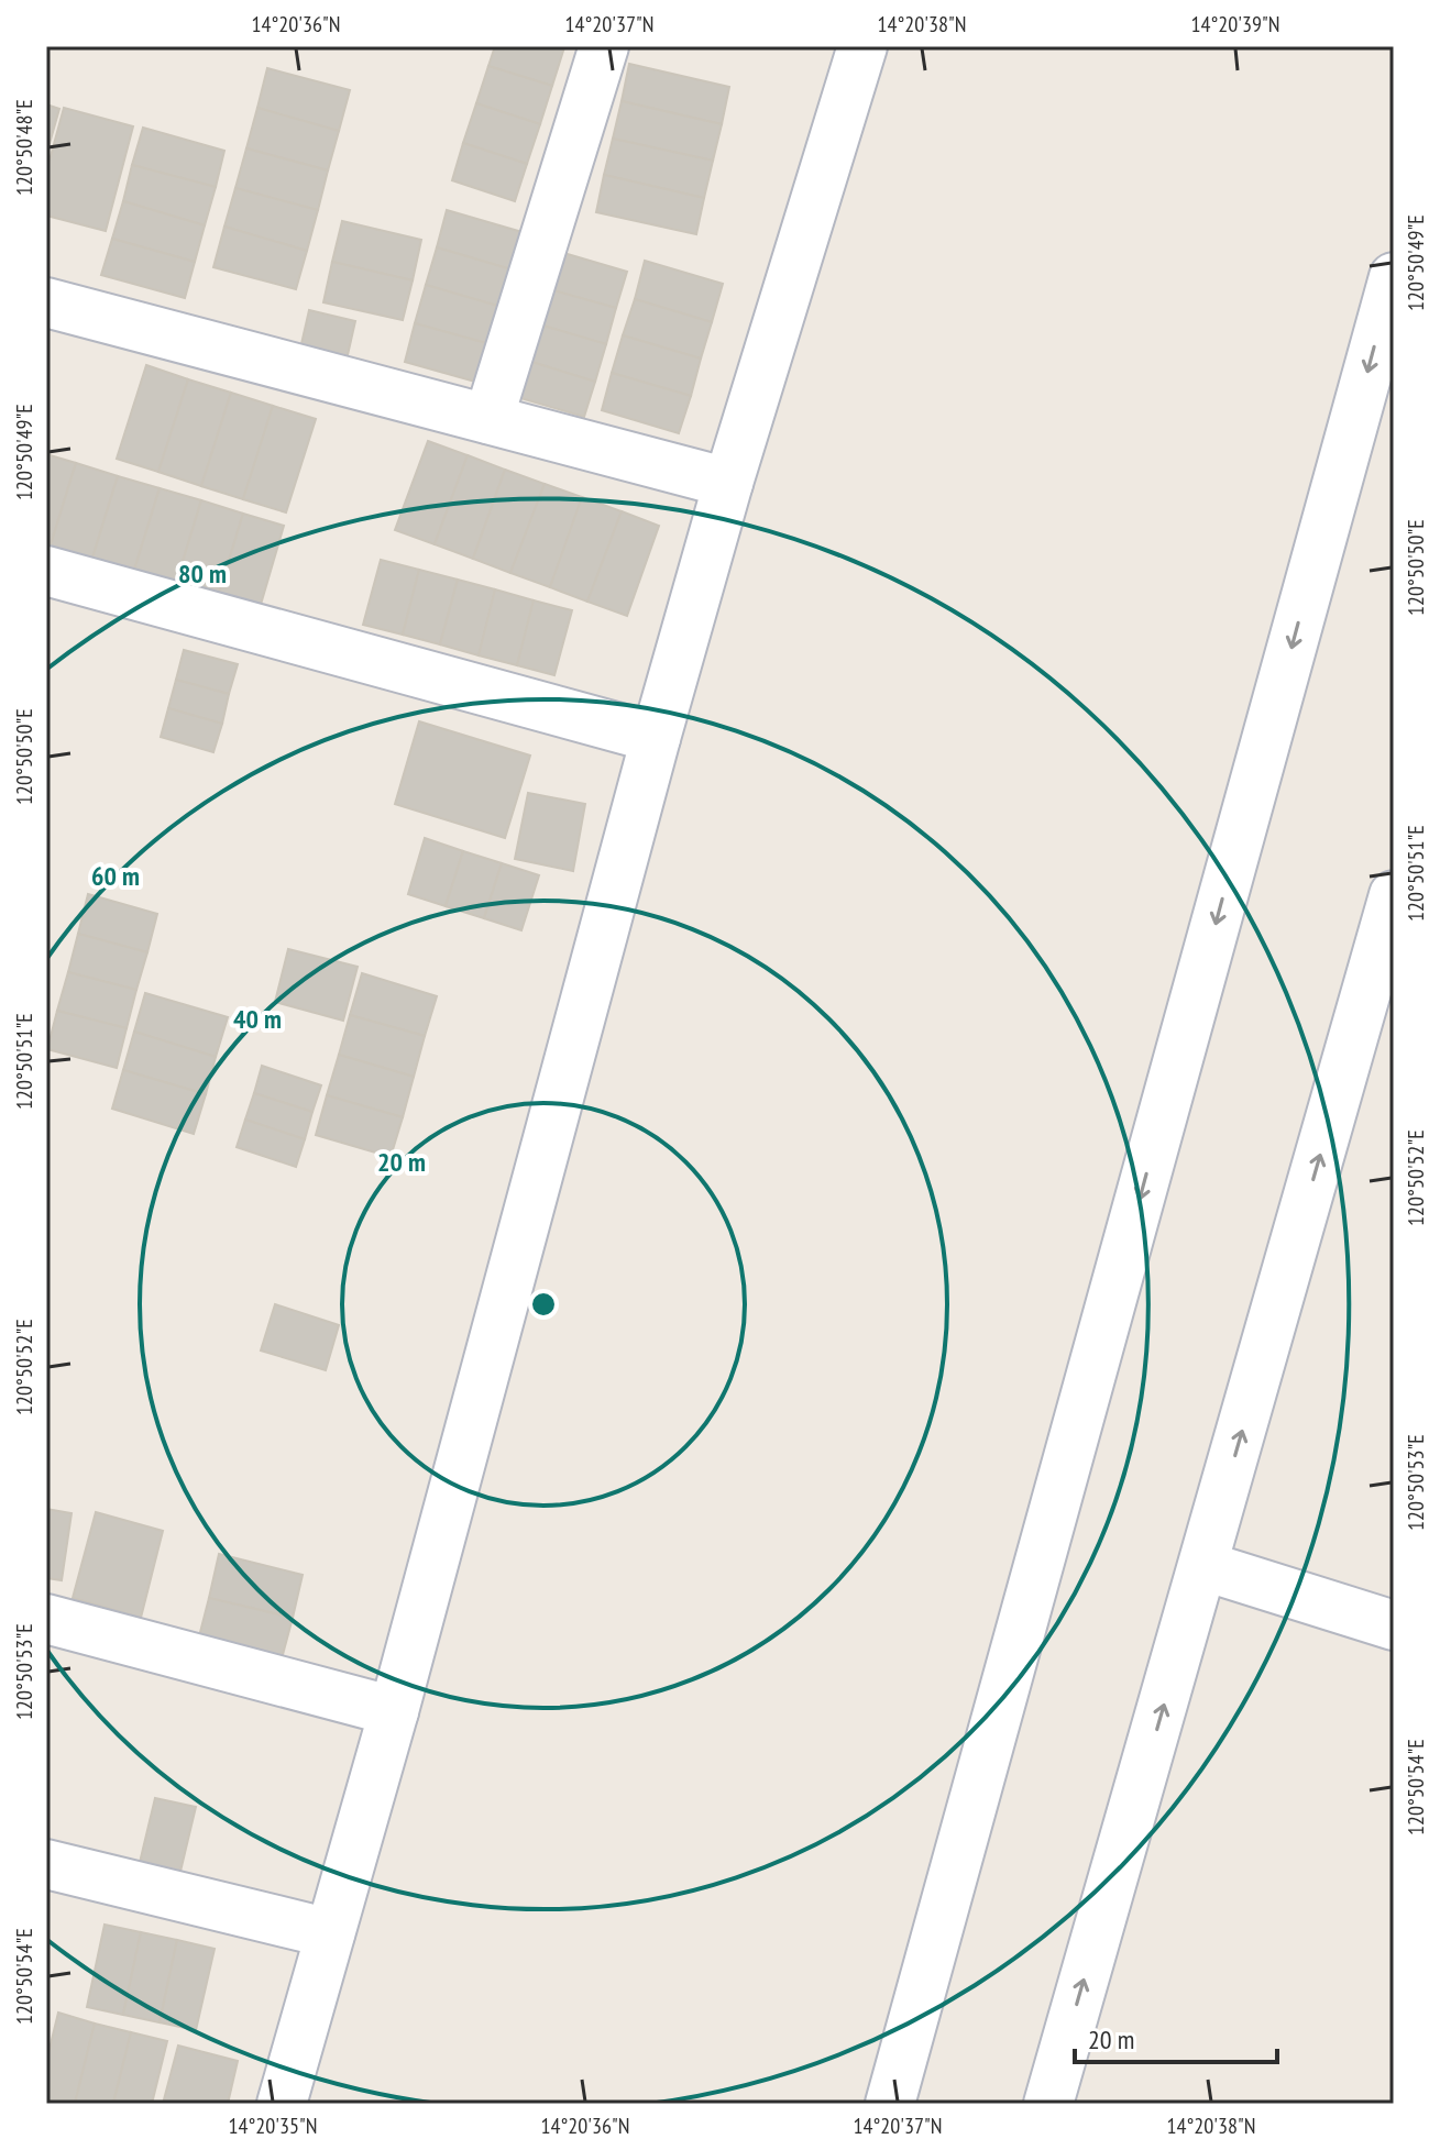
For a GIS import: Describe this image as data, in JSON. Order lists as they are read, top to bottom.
{
  "scale_bar": "20 m",
  "coordinates": [
    "14°20'36\"N",
    "14°20'37\"N",
    "14°20'38\"N",
    "14°20'39\"N",
    "120°50'48\"E",
    "120°50'49\"E",
    "120°50'50\"E",
    "120°50'51\"E",
    "120°50'52\"E",
    "120°50'53\"E",
    "120°50'54\"E",
    "14°20'35\"N"
  ],
  "rings": [
    "80 m",
    "60 m",
    "40 m",
    "20 m"
  ]
}
